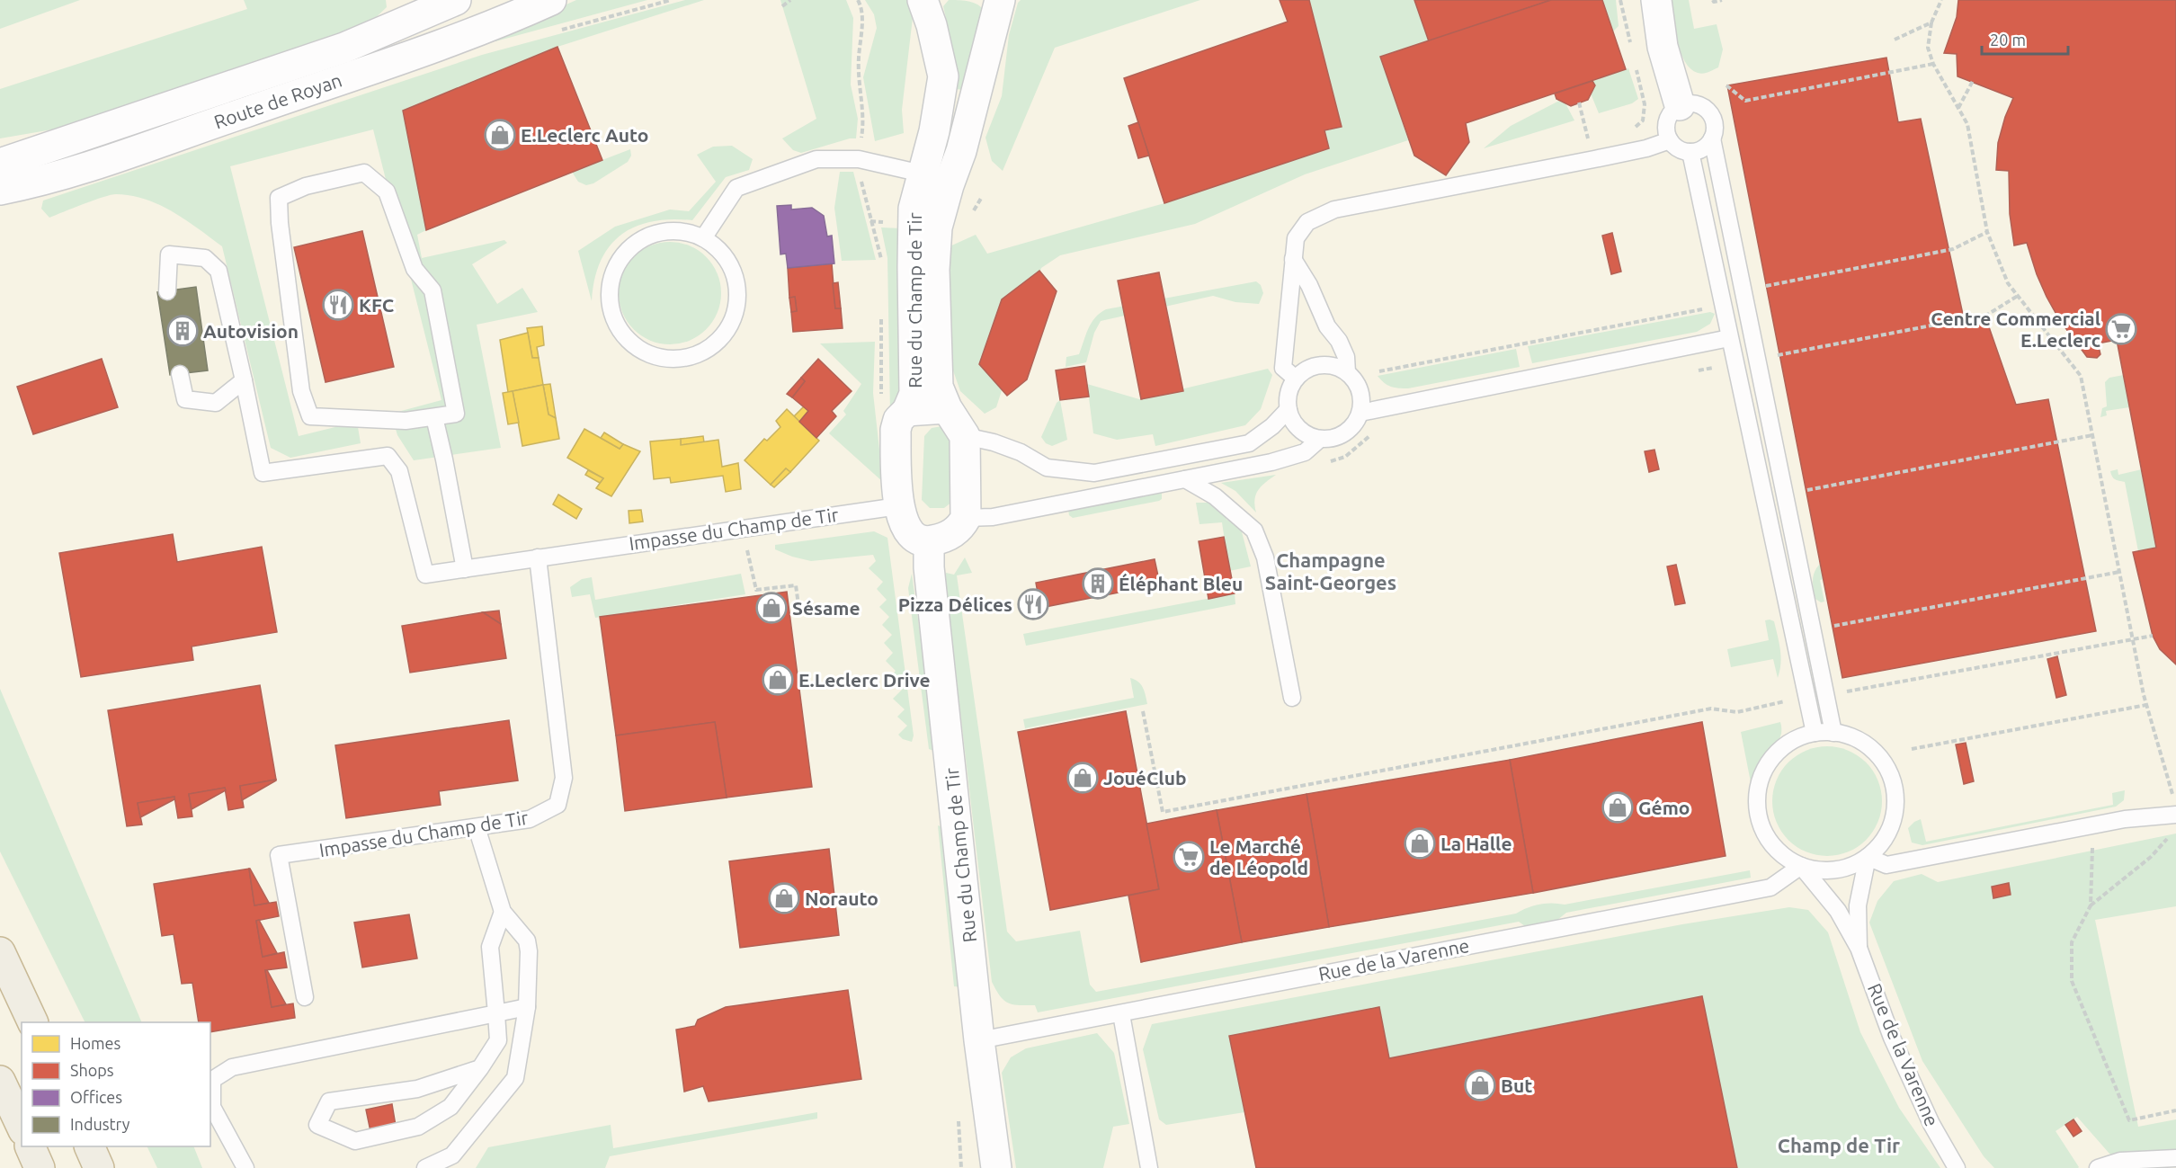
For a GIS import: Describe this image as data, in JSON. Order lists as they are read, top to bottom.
{
  "streets": {
    "street": ["Route de Royan", "Rue du Champ de Tir"],
    "lane": ["Impasse du Champ de Tir", "Rue de la Varenne"]
  },
  "crossings": [
    ["Rue du Champ de Tir", "Impasse du Champ de Tir"],
    ["Rue du Champ de Tir", "Rue de la Varenne"]
  ],
  "districts": ["Champagne Saint-Georges", "Champ de Tir"],
  "places": {
    "shop": [
      "E.Leclerc Auto",
      "Sésame",
      "E.Leclerc Drive",
      "JouéClub",
      "Gémo",
      "La Halle",
      "Norauto",
      "But"
    ],
    "restaurant": ["KFC", "Pizza Délices"],
    "supermarket": ["Centre Commercial E.Leclerc", "Le Marché de Léopold"],
    "building": ["Autovision", "Éléphant Bleu"]
  },
  "legend": [
    "Homes",
    "Shops",
    "Offices",
    "Industry"
  ],
  "scale_bar": "20 m"
}
